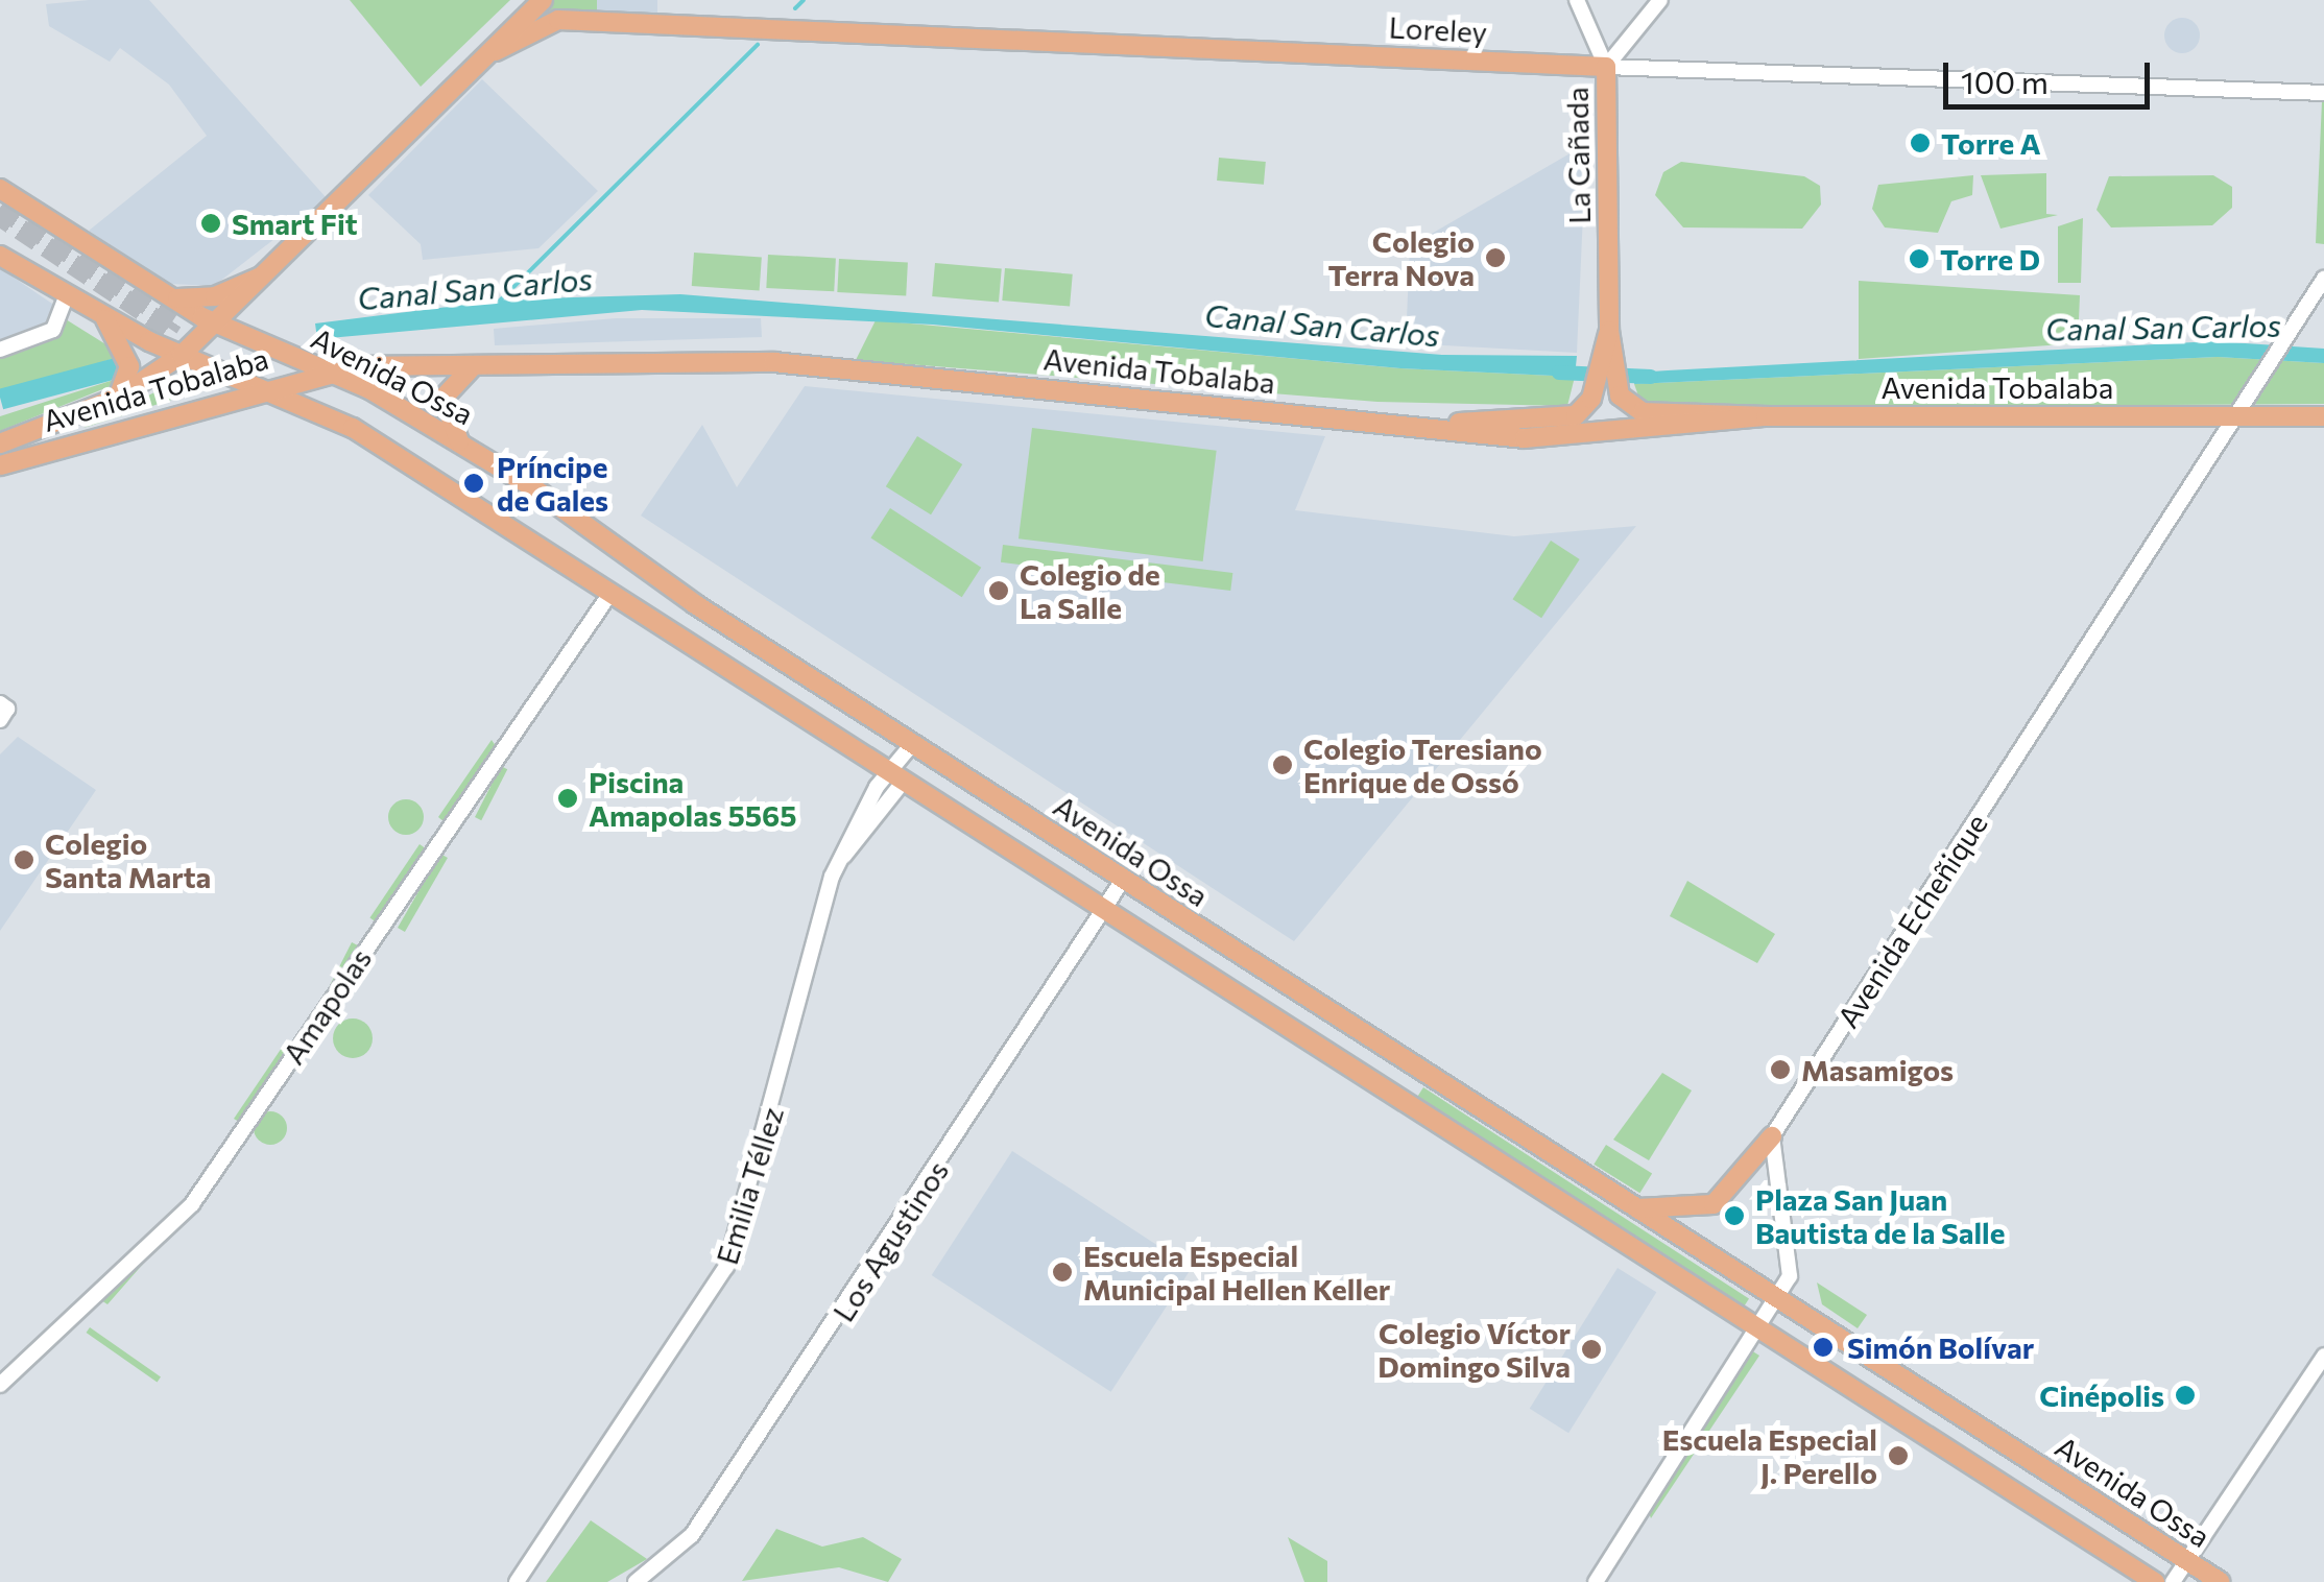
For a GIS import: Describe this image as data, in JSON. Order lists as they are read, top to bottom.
{
  "streets": {
    "main road": [
      "Loreley",
      "La Cañada",
      "Avenida Tobalaba",
      "Avenida Ossa"
    ],
    "street": [
      "Avenida Echeñique",
      "Amapolas",
      "Emilia Téllez",
      "Los Agustinos"
    ]
  },
  "crossings": [
    ["Loreley", "La Cañada"],
    ["Loreley", "Avenida Tobalaba"],
    ["La Cañada", "Avenida Tobalaba"],
    ["Avenida Tobalaba", "Avenida Ossa"],
    ["Avenida Tobalaba", "Avenida Echeñique"],
    ["Avenida Ossa", "Emilia Téllez"],
    ["Avenida Ossa", "Los Agustinos"]
  ],
  "water": ["Canal San Carlos"],
  "places": [
    "Torre A",
    "Smart Fit",
    "Colegio Terra Nova",
    "Torre D",
    "Príncipe de Gales",
    "Colegio de La Salle",
    "Colegio Teresiano Enrique de Ossó",
    "Piscina Amapolas 5565",
    "Colegio Santa Marta",
    "Masamigos",
    "Plaza San Juan Bautista de la Salle",
    "Escuela Especial Municipal Hellen Keller",
    "Simón Bolívar",
    "Colegio Víctor Domingo Silva",
    "Cinépolis",
    "Escuela Especial J. Perello"
  ],
  "scale_bar": "100 m"
}
